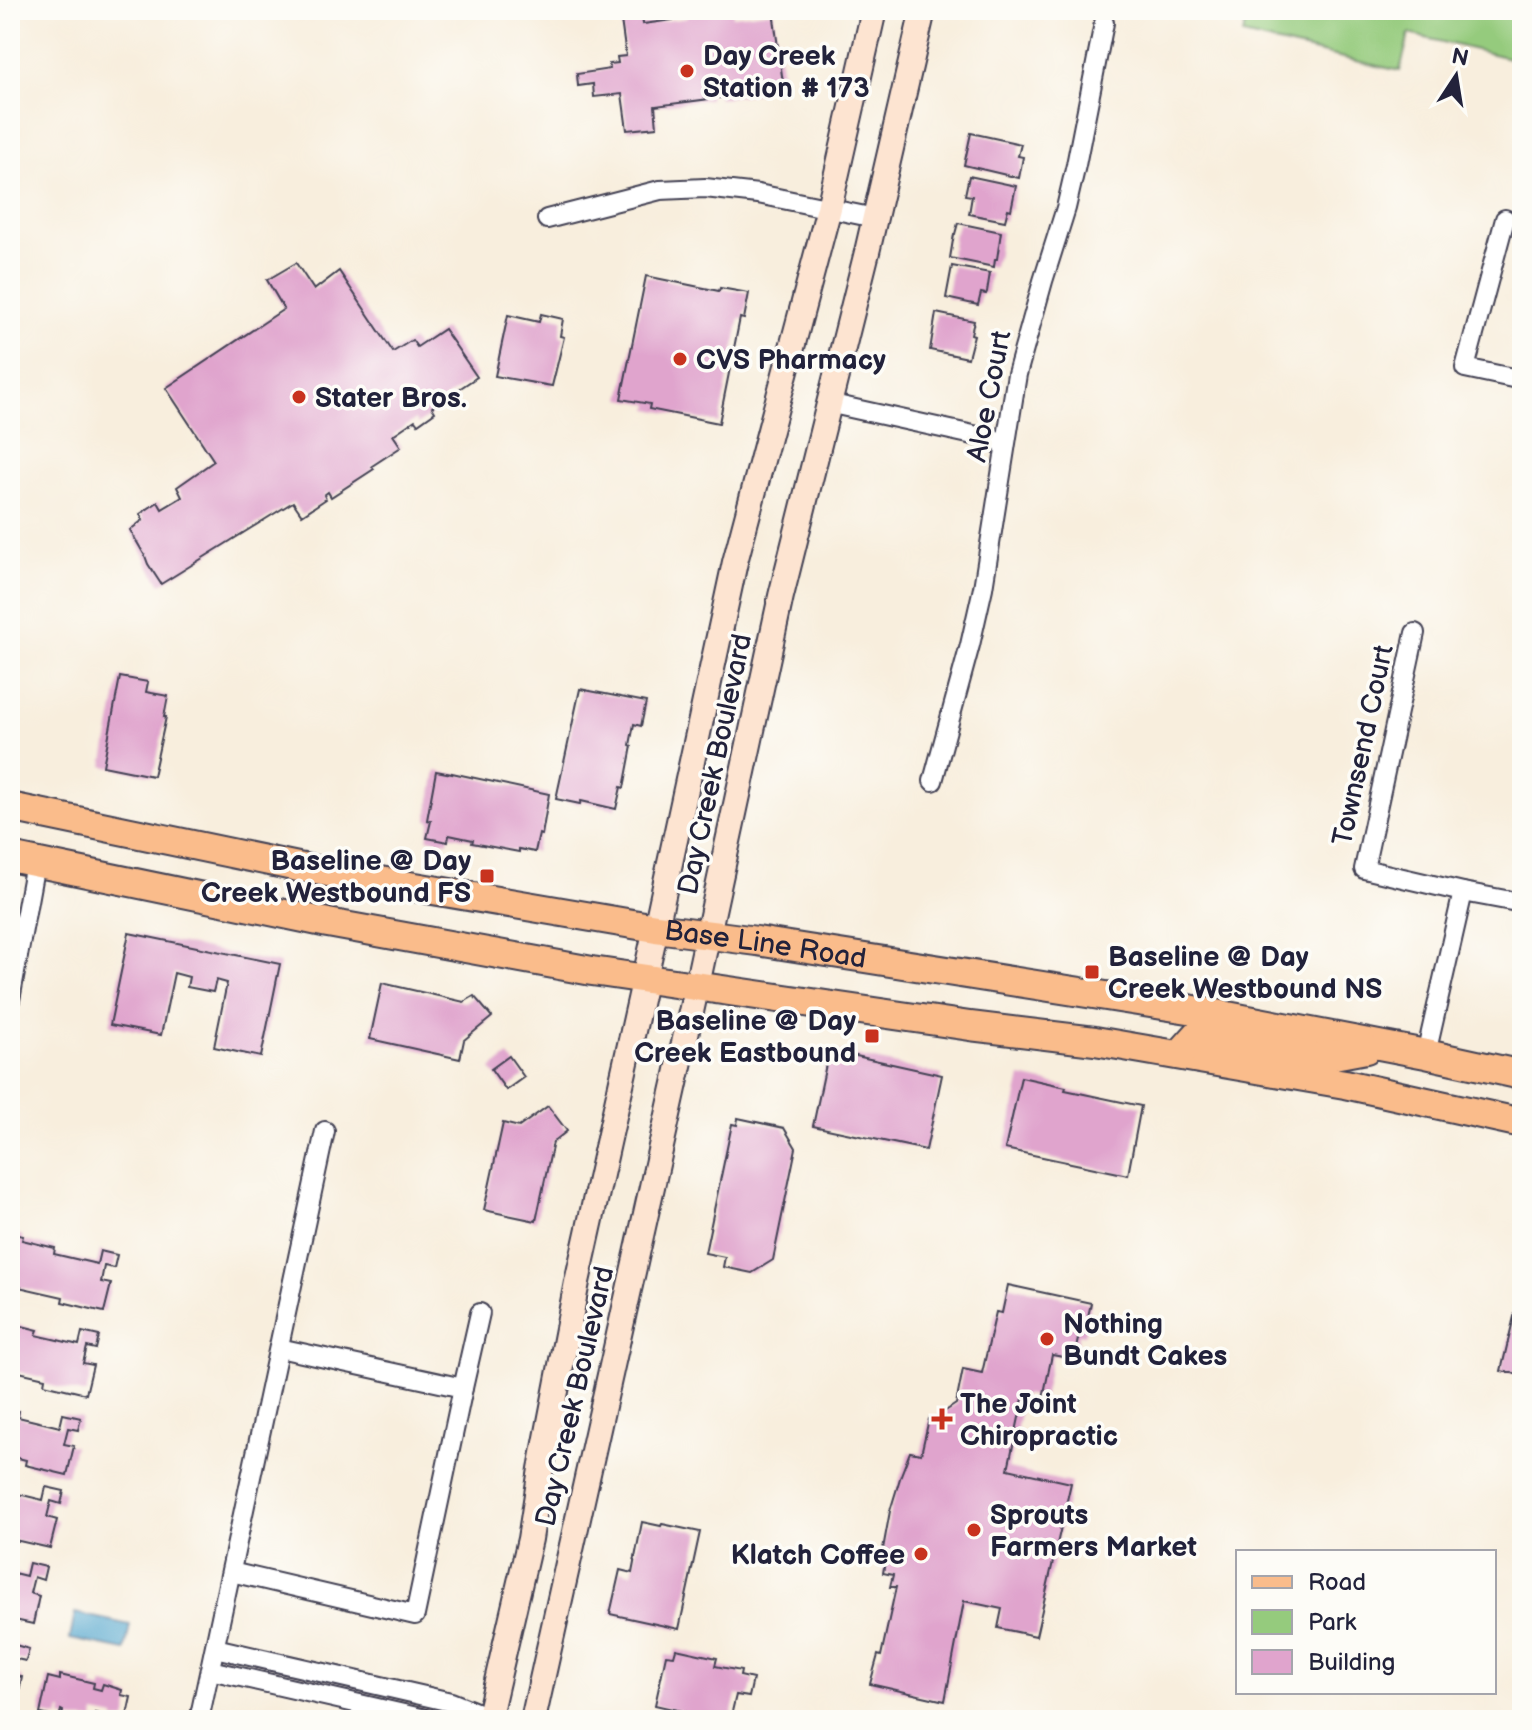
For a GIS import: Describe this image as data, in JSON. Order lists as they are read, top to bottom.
{
  "streets": {
    "main road": ["Day Creek Boulevard", "Base Line Road"],
    "street": ["Aloe Court", "Townsend Court"]
  },
  "crossings": [
    ["Day Creek Boulevard", "Base Line Road"]
  ],
  "places": {
    "other": [
      "Day Creek Station # 173",
      "CVS Pharmacy",
      "Stater Bros.",
      "Nothing Bundt Cakes",
      "Sprouts Farmers Market",
      "Klatch Coffee"
    ],
    "transit": ["Baseline @ Day Creek Westbound FS", "Baseline @ Day Creek Westbound NS", "Baseline @ Day Creek Eastbound"],
    "health": ["The Joint Chiropractic"]
  },
  "legend": ["Road", "Park", "Building"],
  "north": "top"
}
